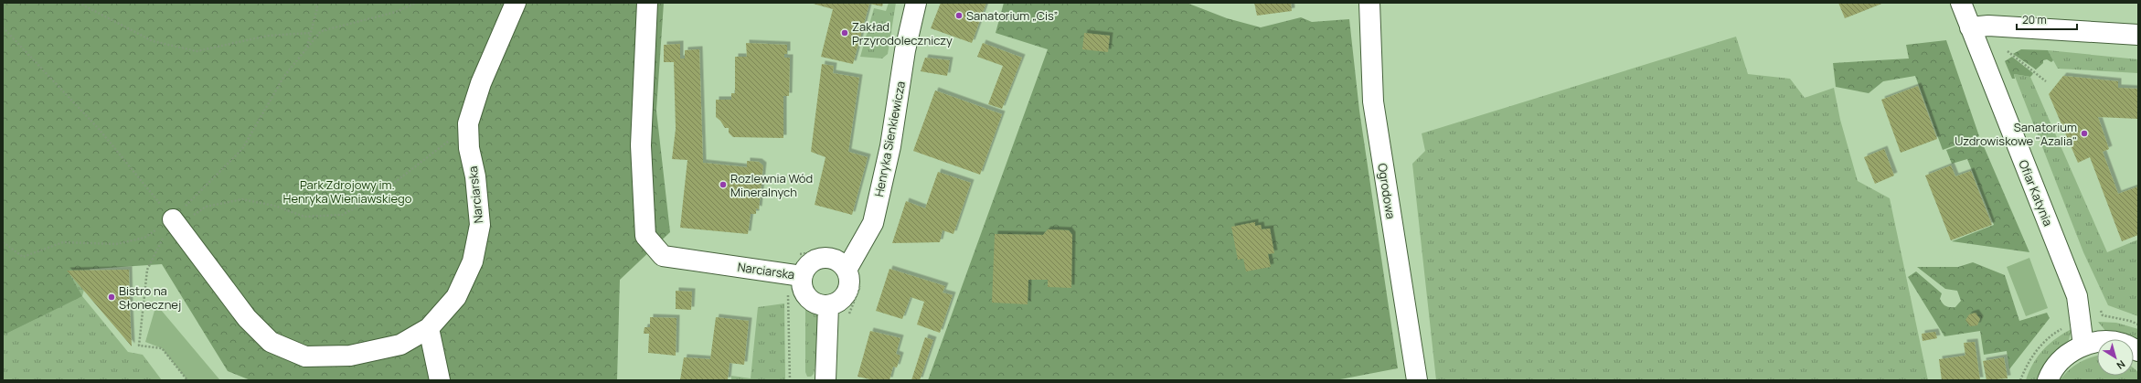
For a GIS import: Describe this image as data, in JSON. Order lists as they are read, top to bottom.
{
  "streets": {
    "street": [
      "Henryka Sienkiewicza",
      "Ogrodowa",
      "Ofiar Katynia",
      "Narciarska"
    ]
  },
  "crossings": [
    ["Henryka Sienkiewicza", "Narciarska"]
  ],
  "parks": ["Park Zdrojowy im. Henryka Wieniawskiego"],
  "places": [
    "Sanatorium „Cis”",
    "Zakład Przyrodoleczniczy",
    "Sanatorium Uzdrowiskowe \"Azalia\"",
    "Rozlewnia Wód Mineralnych",
    "Bistro na Słonecznej"
  ],
  "scale_bar": "20 m",
  "north": "bottom right"
}
